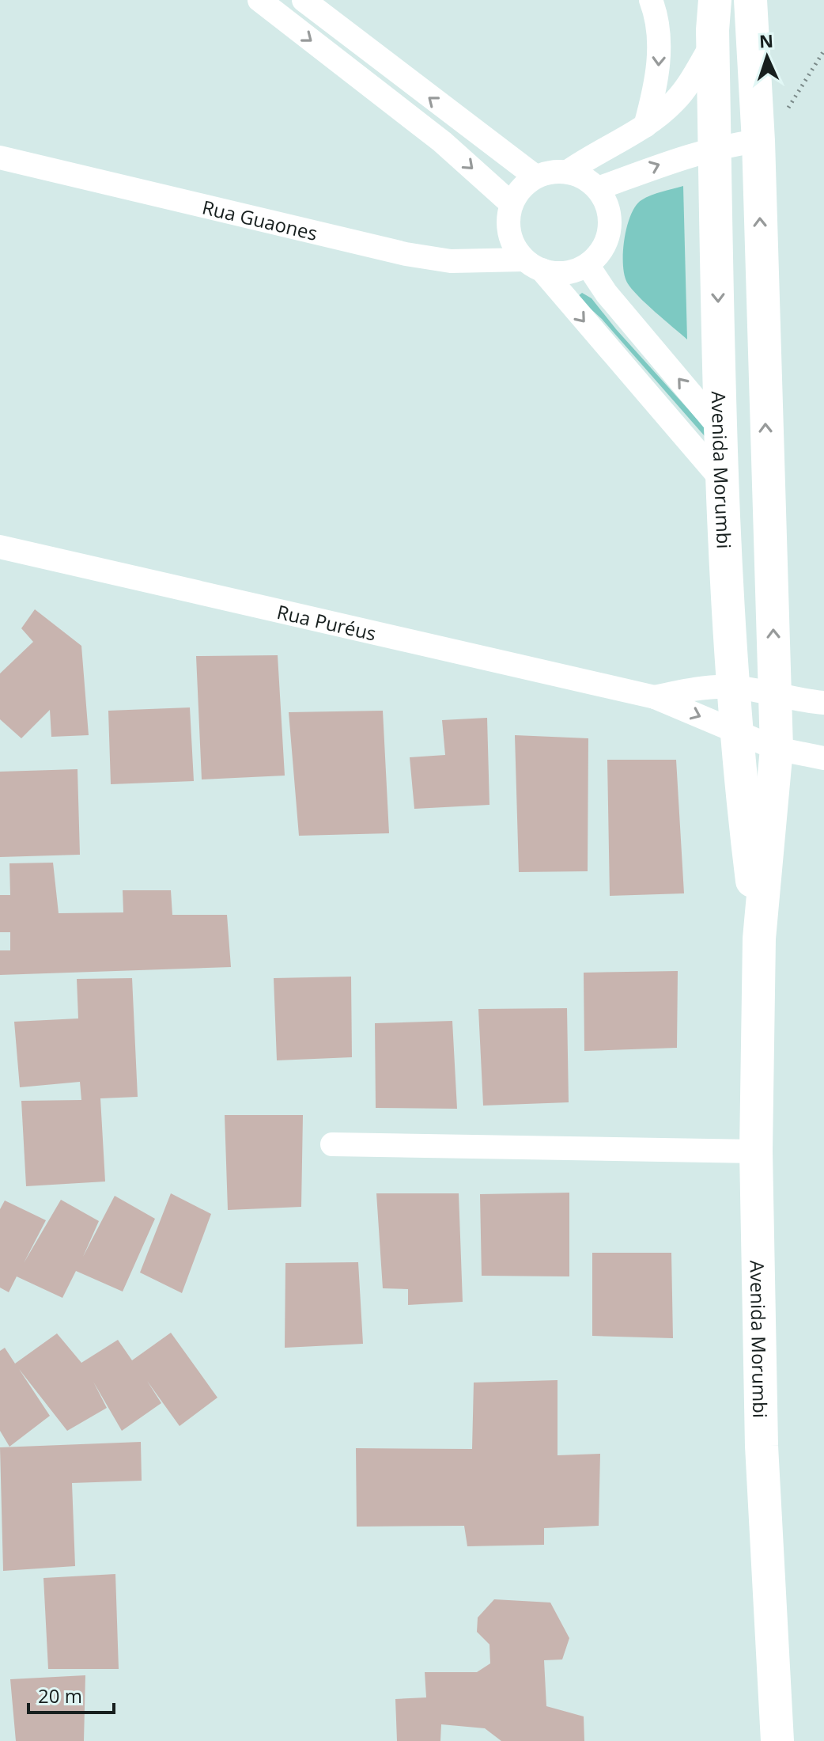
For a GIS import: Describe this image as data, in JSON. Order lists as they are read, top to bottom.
{
  "streets": {
    "main road": ["Avenida Morumbi"],
    "street": ["Rua Guaones", "Rua Puréus"]
  },
  "crossings": [
    ["Avenida Morumbi", "Rua Puréus"]
  ],
  "scale_bar": "20 m",
  "north": "top"
}
